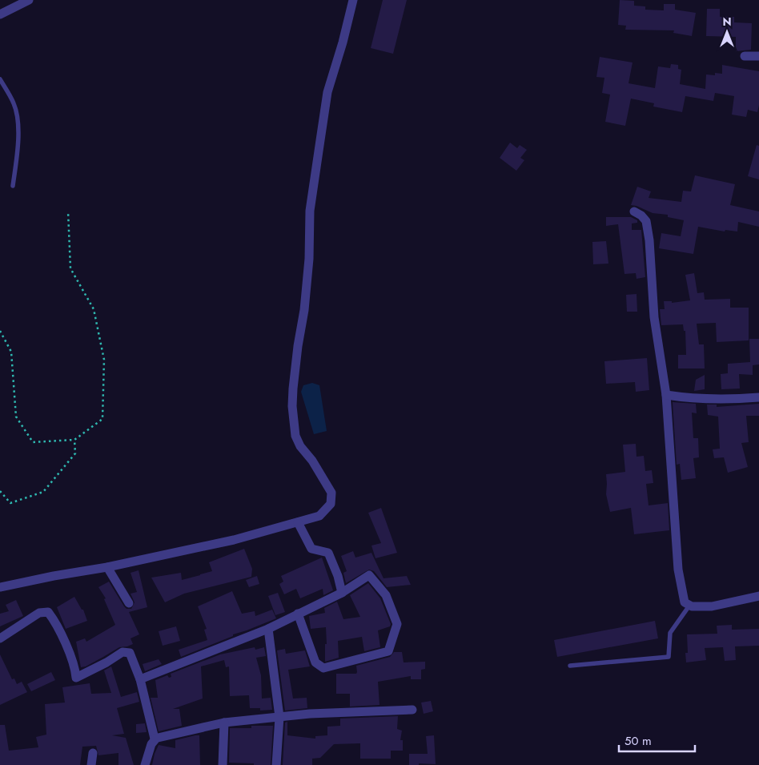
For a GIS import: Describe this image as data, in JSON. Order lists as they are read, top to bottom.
{
  "scale_bar": "50 m",
  "north": "top"
}
